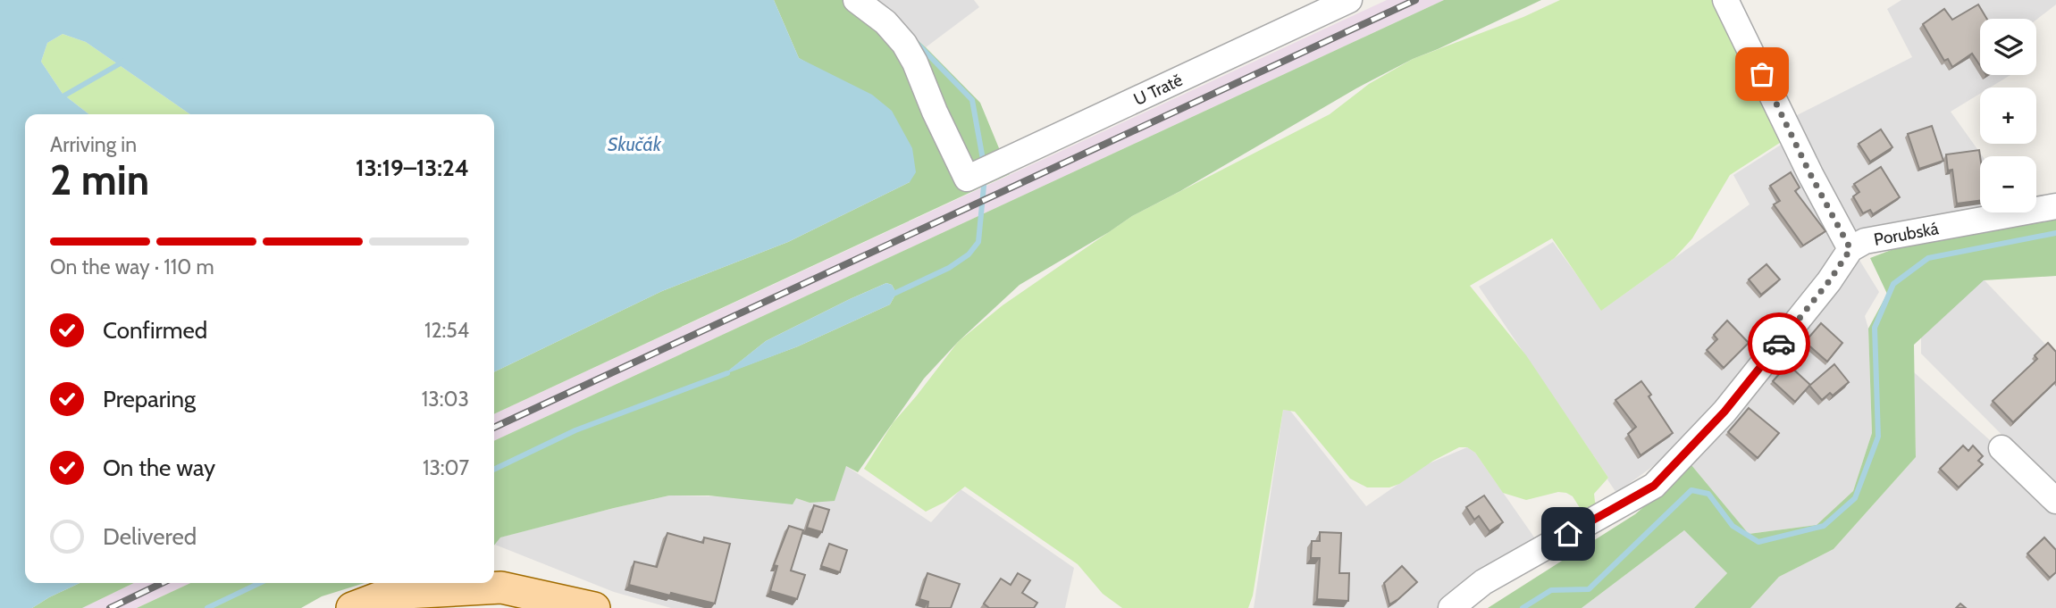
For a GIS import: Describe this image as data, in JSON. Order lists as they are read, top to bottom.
{
  "streets": {
    "street": ["U Tratě", "Porubská"]
  },
  "water": ["Skučák"],
  "page": {
    "map_buttons": ["+", "−"],
    "heading": ["2 min", "Arriving in", "13:19–13:24"],
    "bar": "On the way · 110 m",
    "list": [
      ["Confirmed", "12:54"],
      ["Preparing", "13:03"],
      ["On the way", "13:07"],
      "Delivered"
    ]
  }
}
